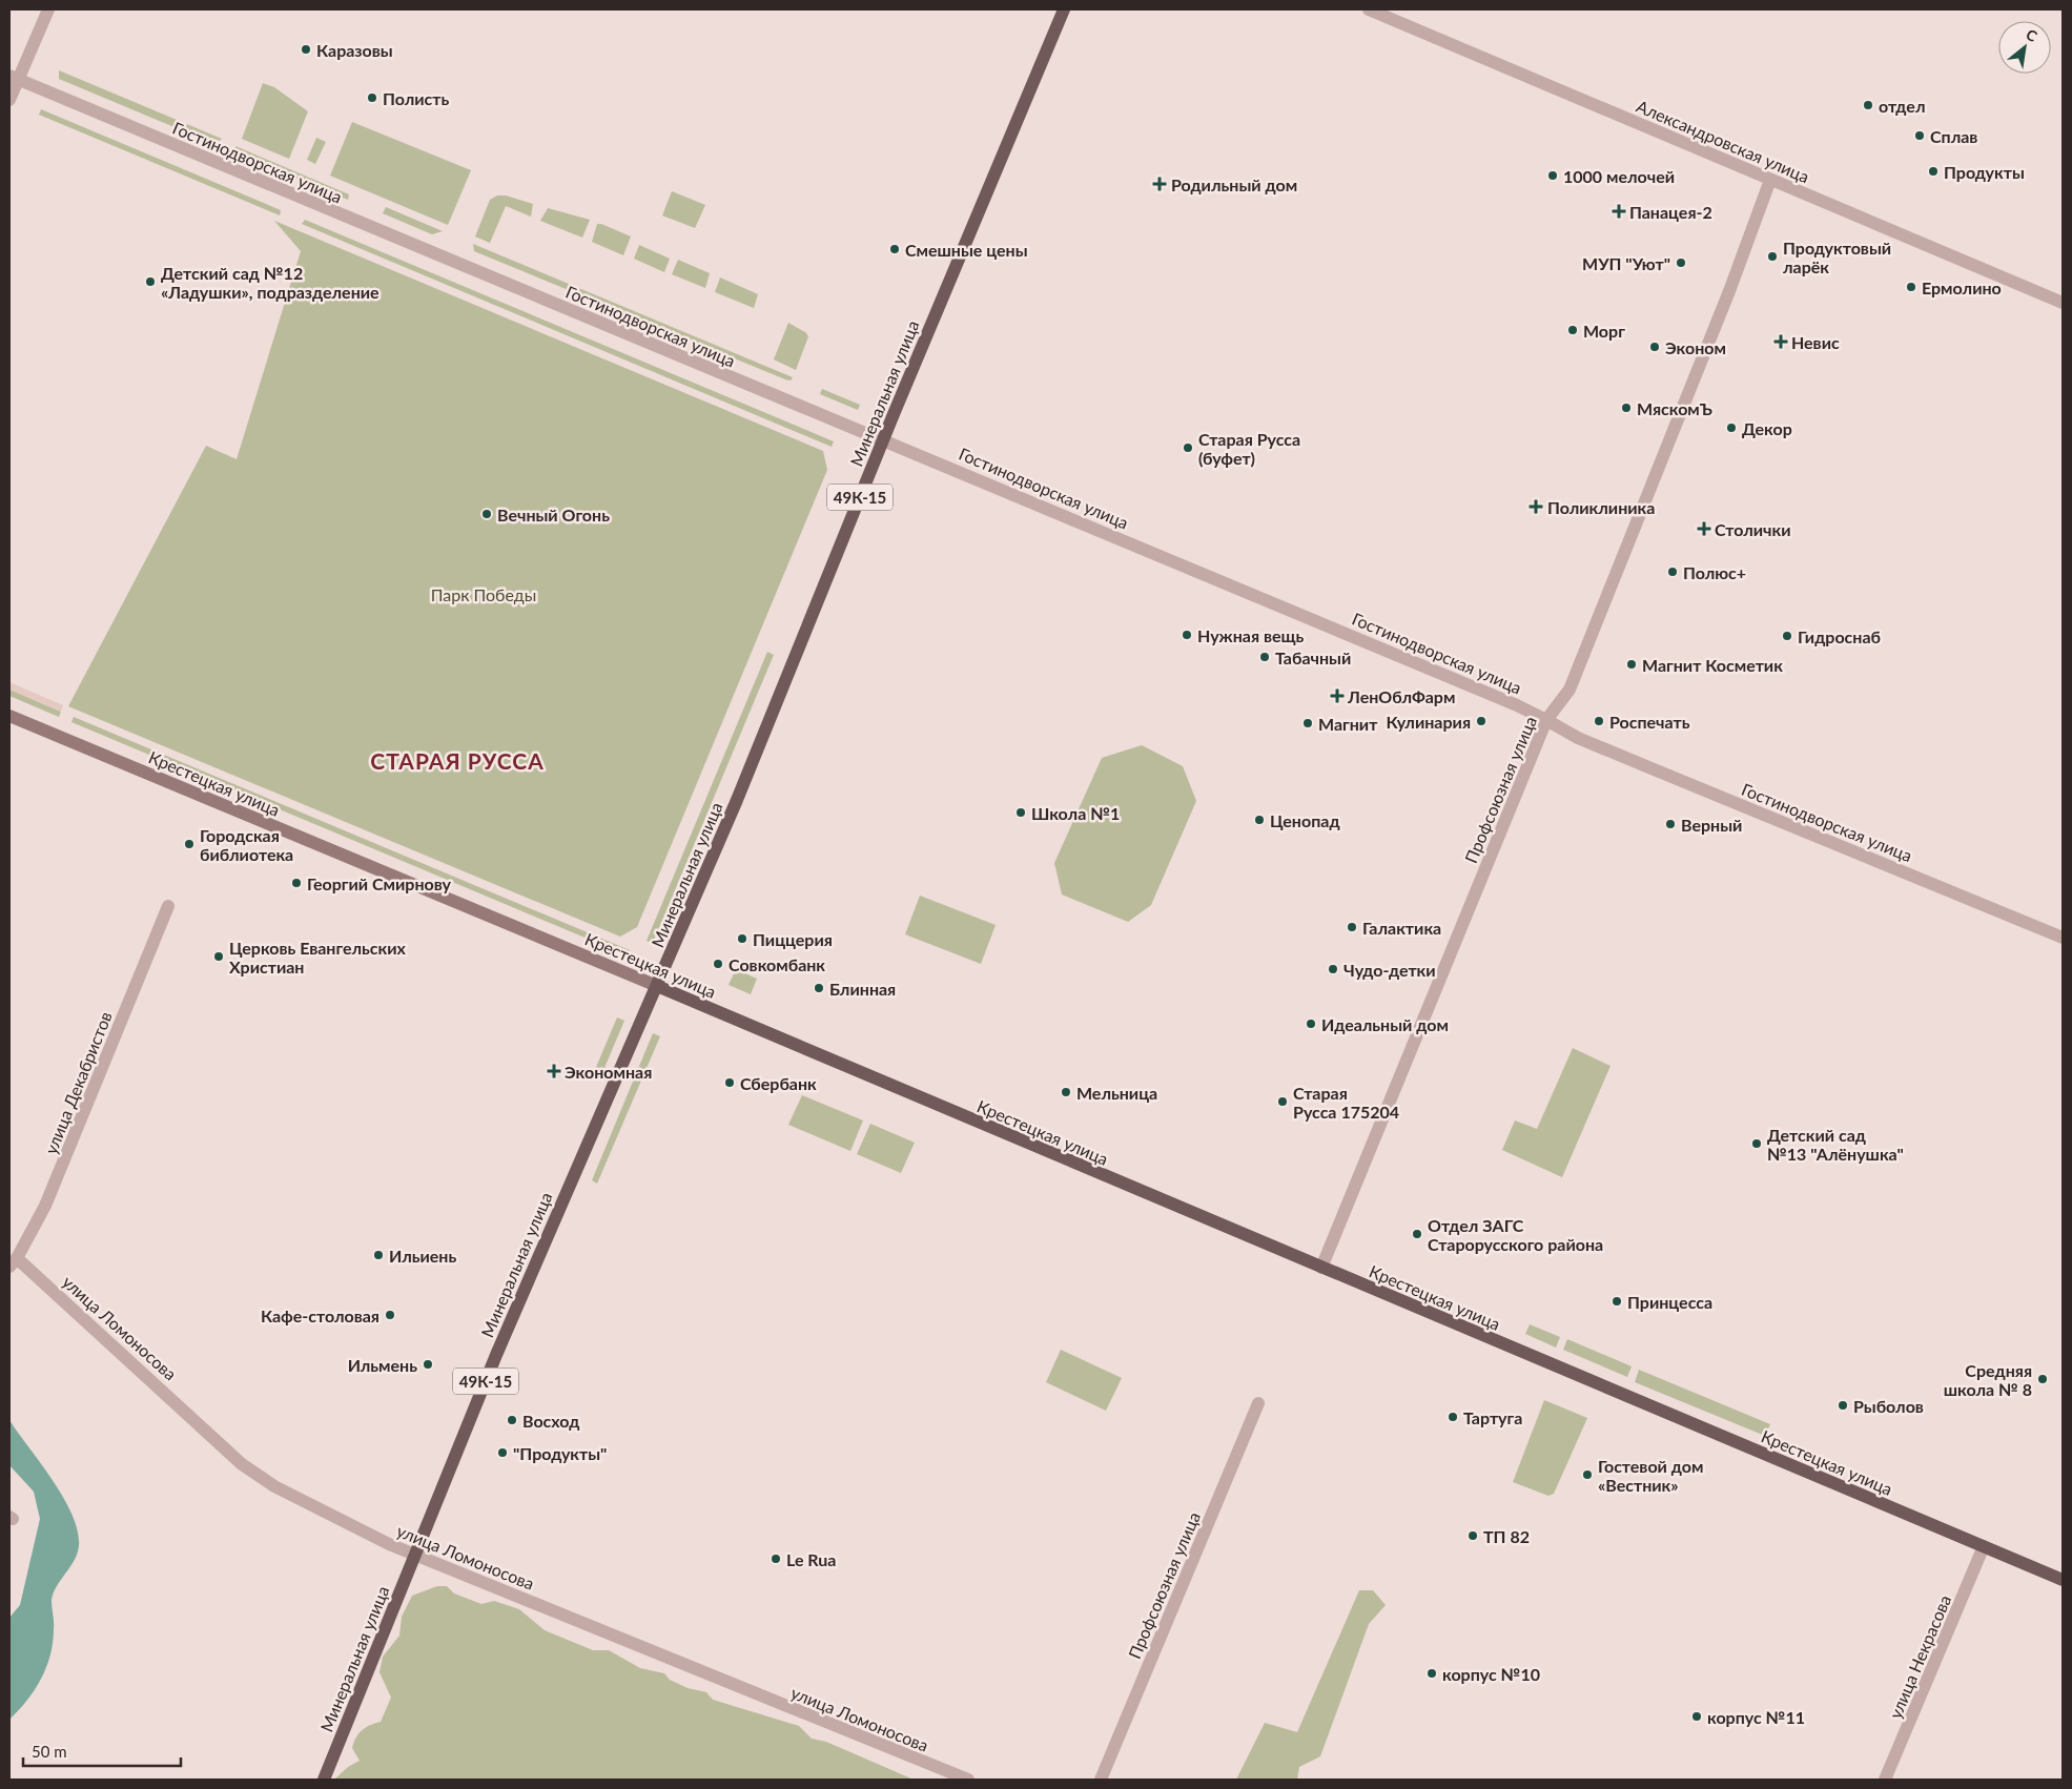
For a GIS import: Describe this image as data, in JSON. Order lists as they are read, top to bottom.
{
  "streets": {
    "main road": ["Минеральная улица", "49К-15", "Крестецкая улица"],
    "street": [
      "Александровская улица",
      "Гостинодворская улица",
      "Профсоюзная улица",
      "улица Декабристов",
      "улица Ломоносова",
      "улица Некрасова"
    ]
  },
  "crossings": [
    ["Александровская улица", "Профсоюзная улица"],
    ["Гостинодворская улица", "Минеральная улица"],
    ["Гостинодворская улица", "Профсоюзная улица"],
    ["Минеральная улица", "Крестецкая улица"],
    ["Минеральная улица", "улица Ломоносова"],
    ["Крестецкая улица", "Профсоюзная улица"],
    ["Крестецкая улица", "улица Некрасова"],
    ["улица Декабристов", "улица Ломоносова"]
  ],
  "districts": ["СТАРАЯ РУССА"],
  "parks": ["Парк Победы"],
  "places": {
    "other": [
      "Каразовы",
      "Полисть",
      "отдел",
      "Сплав",
      "Продукты",
      "1000 мелочей",
      "Смешные цены",
      "Продуктовый ларёк",
      "МУП \"Уют\"",
      "Детский сад №12 «Ладушки», подразделение",
      "Ермолино",
      "Морг",
      "Эконом",
      "МяскомЪ",
      "Декор",
      "Старая Русса (буфет)",
      "Вечный Огонь",
      "Полюс+",
      "Нужная вещь",
      "Гидроснаб",
      "Табачный",
      "Магнит Косметик",
      "Кулинария",
      "Роспечать",
      "Магнит",
      "Школа №1",
      "Ценопад",
      "Верный",
      "Городская библиотека",
      "Георгий Смирнову",
      "Галактика",
      "Пиццерия",
      "Церковь Евангельских Христиан",
      "Совкомбанк",
      "Чудо-детки",
      "Блинная",
      "Идеальный дом",
      "Сбербанк",
      "Мельница",
      "Старая Русса 175204",
      "Детский сад №13 \"Алёнушка\"",
      "Отдел ЗАГС Старорусского района",
      "Ильиень",
      "Принцесса",
      "Кафе-столовая",
      "Ильмень",
      "Средняя школа № 8",
      "Рыболов",
      "Тартуга",
      "Восход",
      "\"Продукты\"",
      "Гостевой дом «Вестник»",
      "ТП 82",
      "Le Rua",
      "корпус №10",
      "корпус №11"
    ],
    "health": [
      "Родильный дом",
      "Панацея-2",
      "Невис",
      "Поликлиника",
      "Столички",
      "ЛенОблФарм",
      "Экономная"
    ]
  },
  "scale_bar": "50 m",
  "north": "top right"
}
